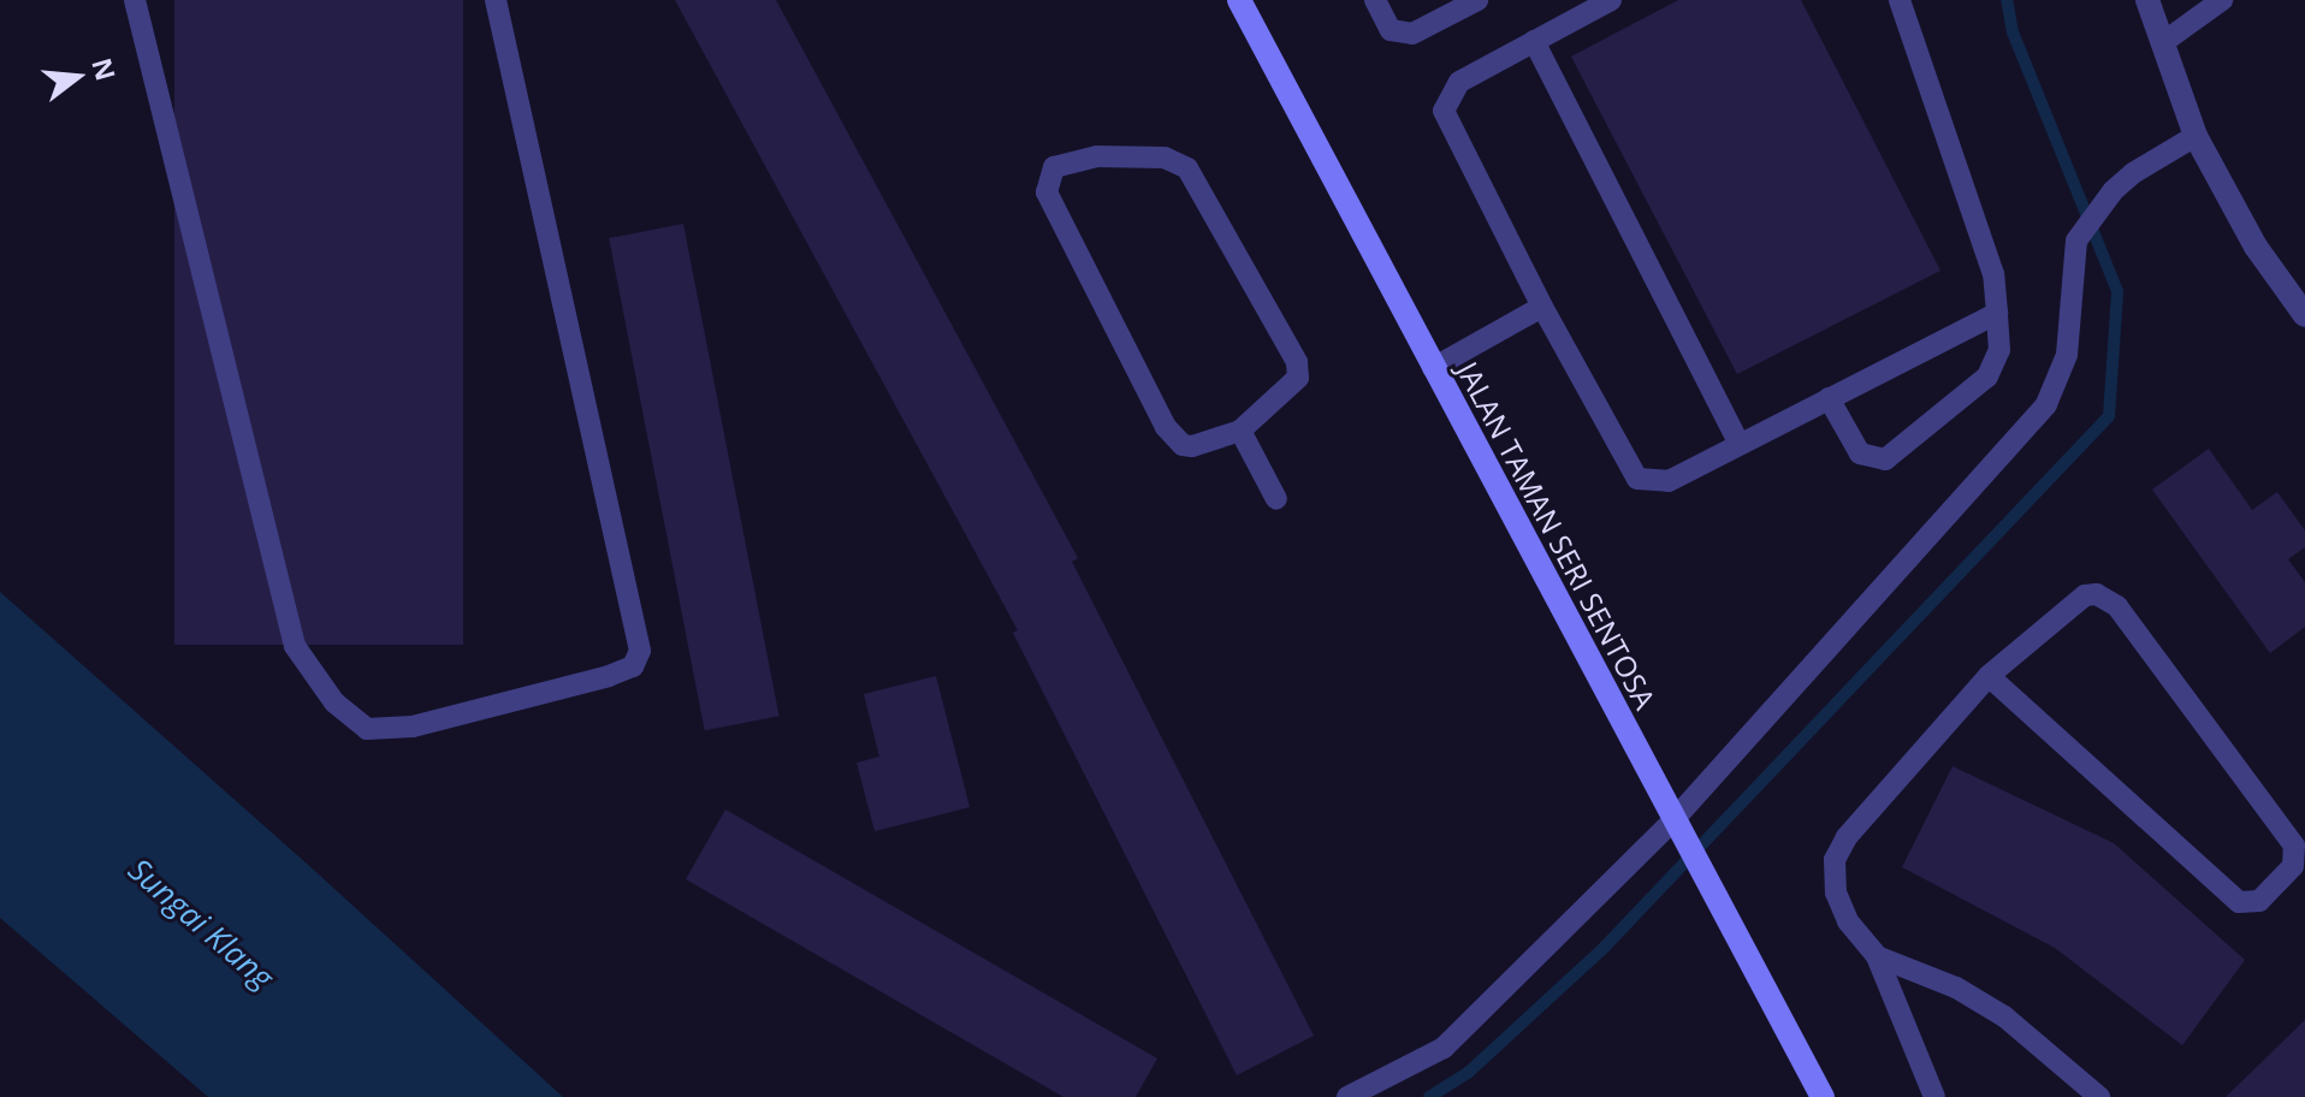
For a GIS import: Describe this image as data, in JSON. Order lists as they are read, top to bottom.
{
  "streets": {
    "main road": ["JALAN TAMAN SERI SENTOSA"]
  },
  "water": ["Sungai Klang"],
  "north": "right"
}
